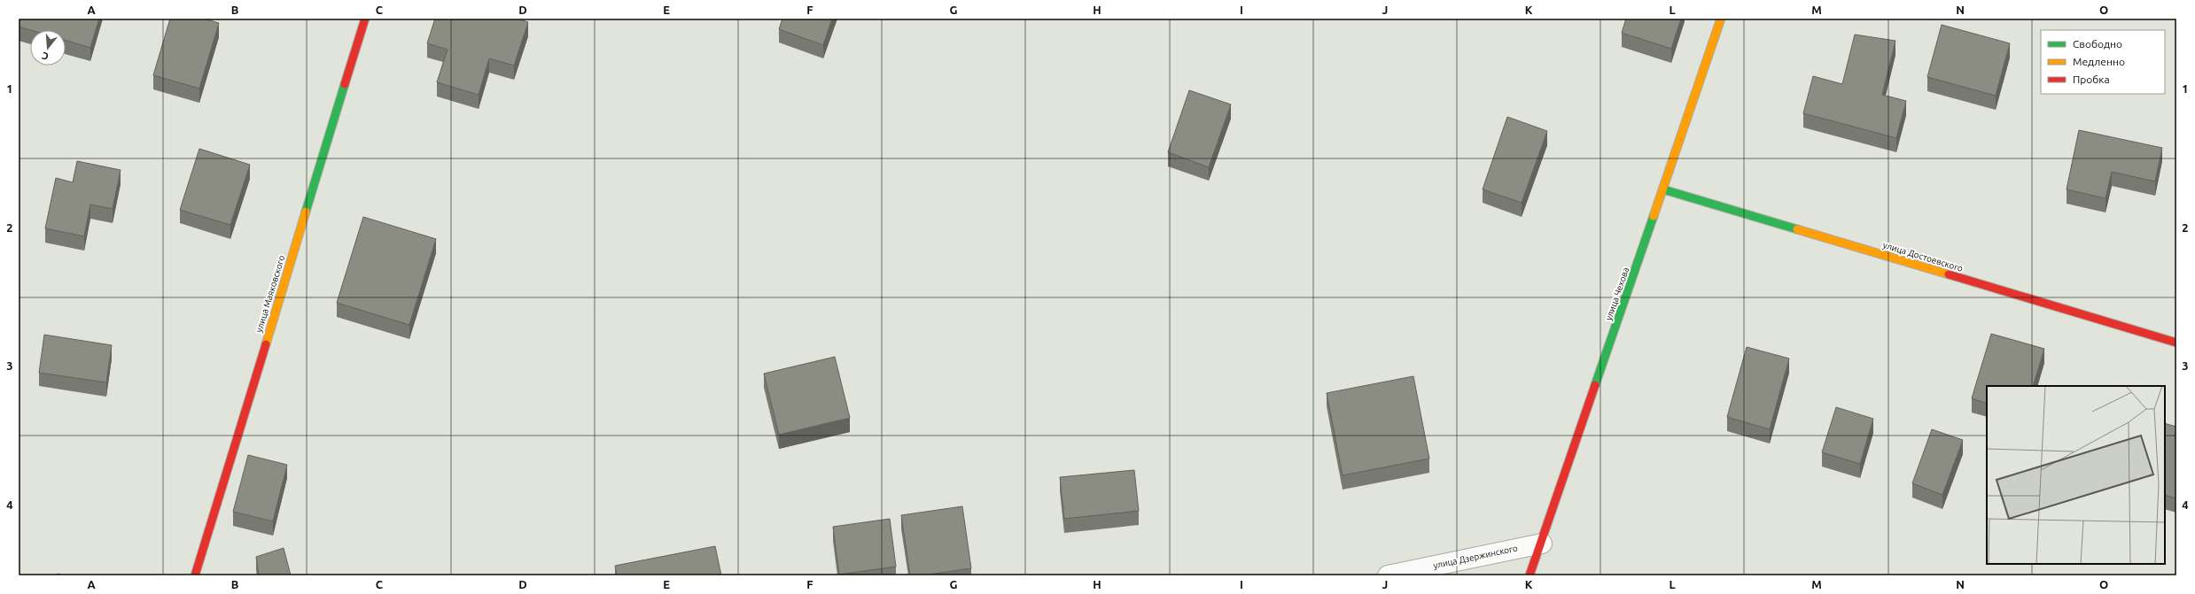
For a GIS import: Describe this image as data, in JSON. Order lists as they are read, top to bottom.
{
  "streets": {
    "street": [
      "улица Достоевского",
      "улица Маяковского",
      "улица Чехова",
      "улица Дзержинского"
    ]
  },
  "crossings": [
    ["улица Достоевского", "улица Чехова"],
    ["улица Чехова", "улица Дзержинского"]
  ],
  "legend": ["Свободно", "Медленно", "Пробка"],
  "north": "bottom",
  "grid": {
    "columns": [
      "A",
      "B",
      "C",
      "D",
      "E",
      "F",
      "G",
      "H",
      "I",
      "J",
      "K",
      "L",
      "M",
      "N",
      "O"
    ],
    "rows": [
      "1",
      "2",
      "3",
      "4"
    ]
  }
}
